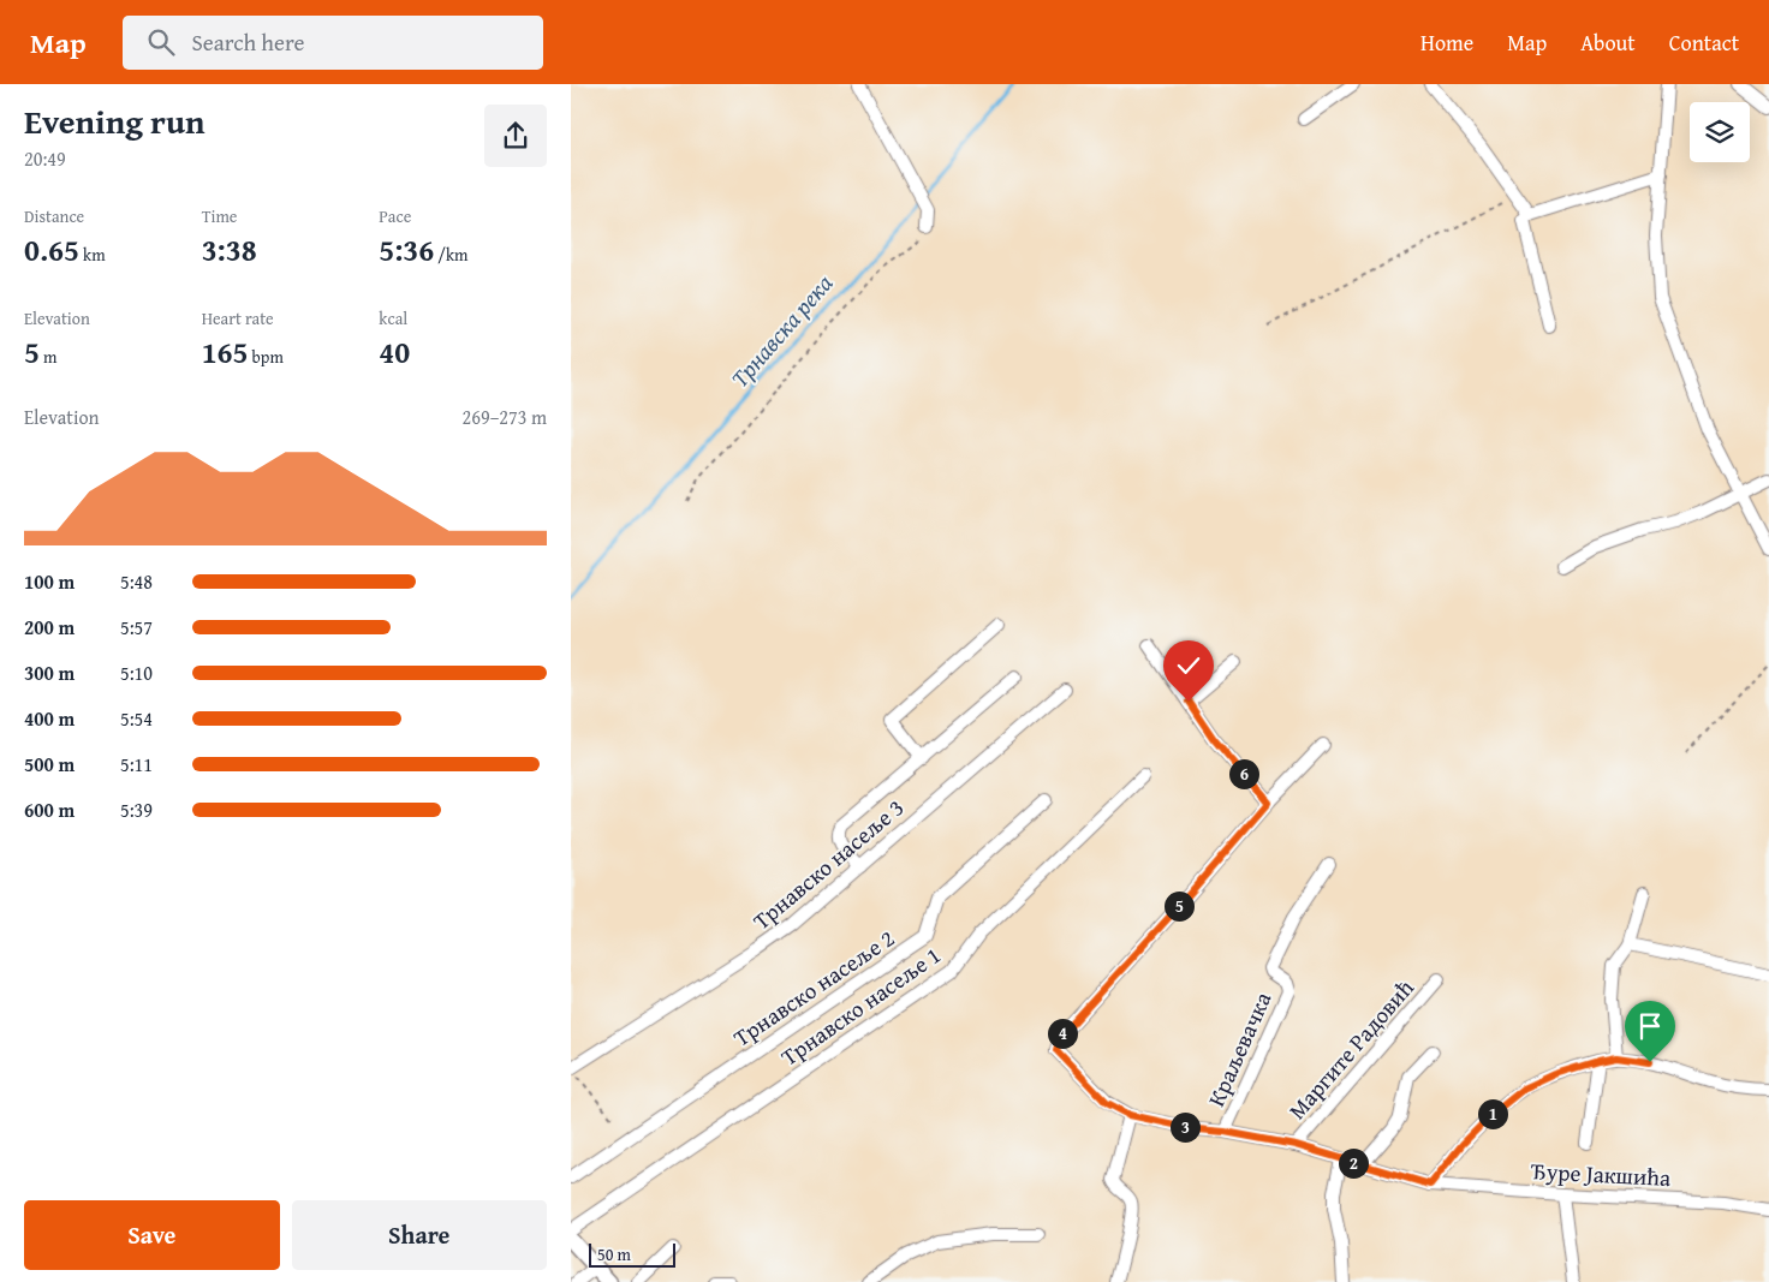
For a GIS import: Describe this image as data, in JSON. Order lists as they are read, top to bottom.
{
  "streets": {
    "street": [
      "Трнавско насеље 3",
      "Трнавско насеље 2",
      "Трнавско насеље 1",
      "Краљевачка",
      "Маргите Радовић",
      "Ђуре Јакшића"
    ]
  },
  "crossings": [
    ["Краљевачка", "Маргите Радовић"],
    ["Маргите Радовић", "Ђуре Јакшића"]
  ],
  "water": ["Трнавска река"],
  "scale_bar": "50 m",
  "page": {
    "header": "Map",
    "search": "Search here",
    "nav": [
      "Home",
      "Map",
      "About",
      "Contact"
    ],
    "heading": ["Evening run", "20:49"],
    "stats": [
      ["Distance", "0.65 km"],
      ["Time", "3:38"],
      ["Pace", "5:36 /km"],
      ["Elevation", "5 m"],
      ["Heart rate", "165 bpm"],
      ["kcal", "40"]
    ],
    "chart": ["Elevation", "269–273 m"],
    "list": [
      {
        "name": "100 m",
        "note": "5:48"
      },
      {
        "name": "200 m",
        "note": "5:57"
      },
      {
        "name": "300 m",
        "note": "5:10"
      },
      {
        "name": "400 m",
        "note": "5:54"
      },
      {
        "name": "500 m",
        "note": "5:11"
      },
      {
        "name": "600 m",
        "note": "5:39"
      }
    ],
    "pins": [
      "6",
      "5",
      "4",
      "1",
      "3",
      "2"
    ],
    "buttons": ["Save", "Share"],
    "scale": "50 m"
  }
}
